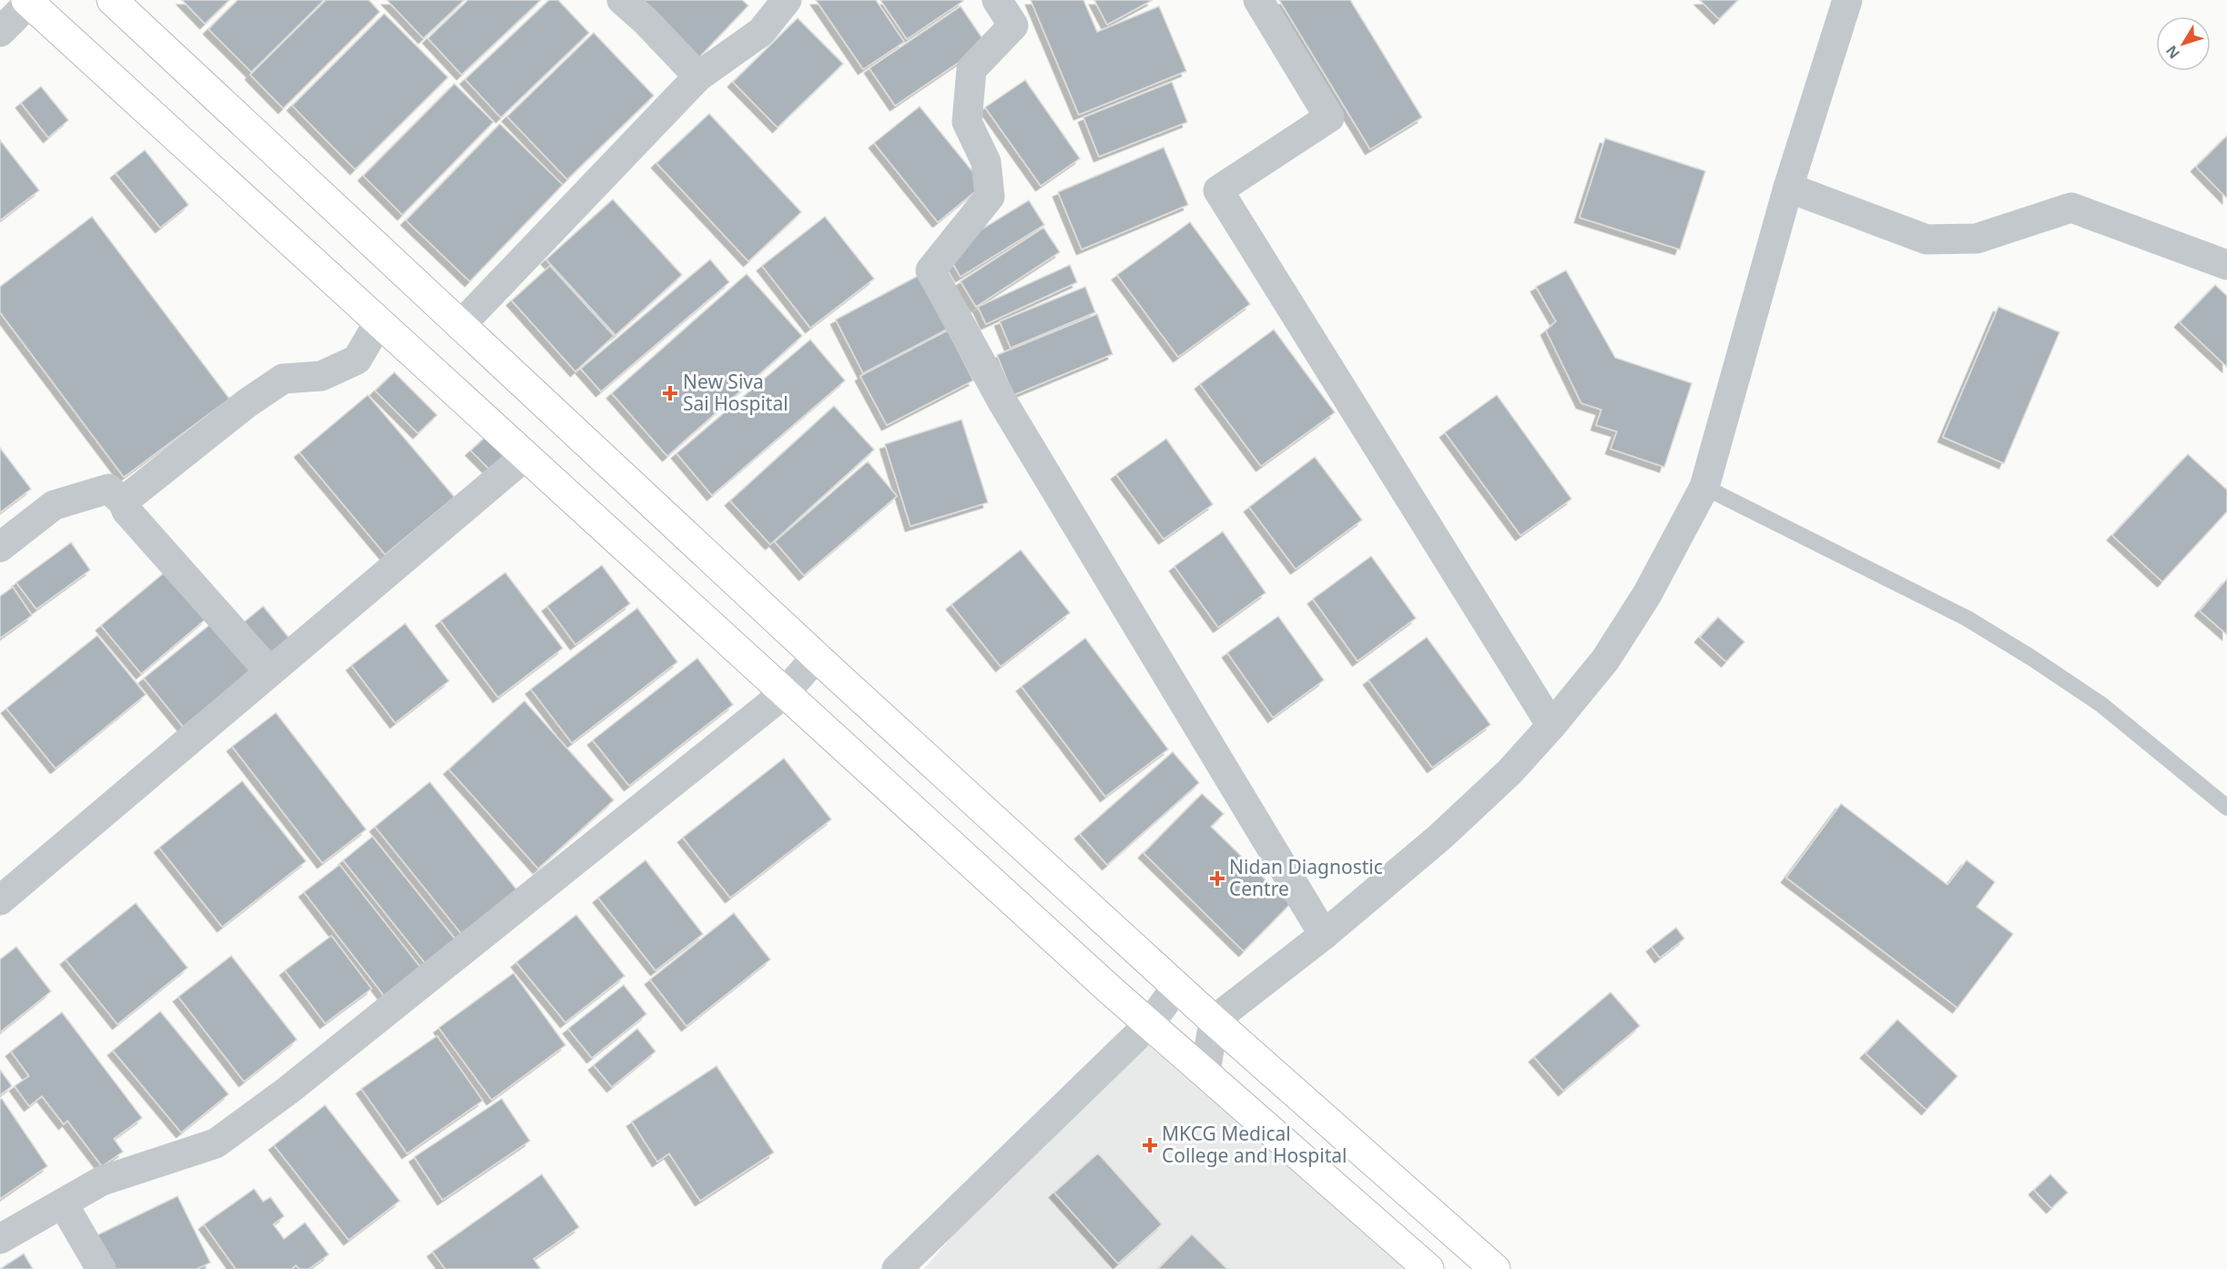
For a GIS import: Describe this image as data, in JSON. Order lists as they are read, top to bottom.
{
  "places": {
    "health": ["New Siva Sai Hospital", "Nidan Diagnostic Centre", "MKCG Medical College and Hospital"]
  },
  "north": "bottom left"
}
